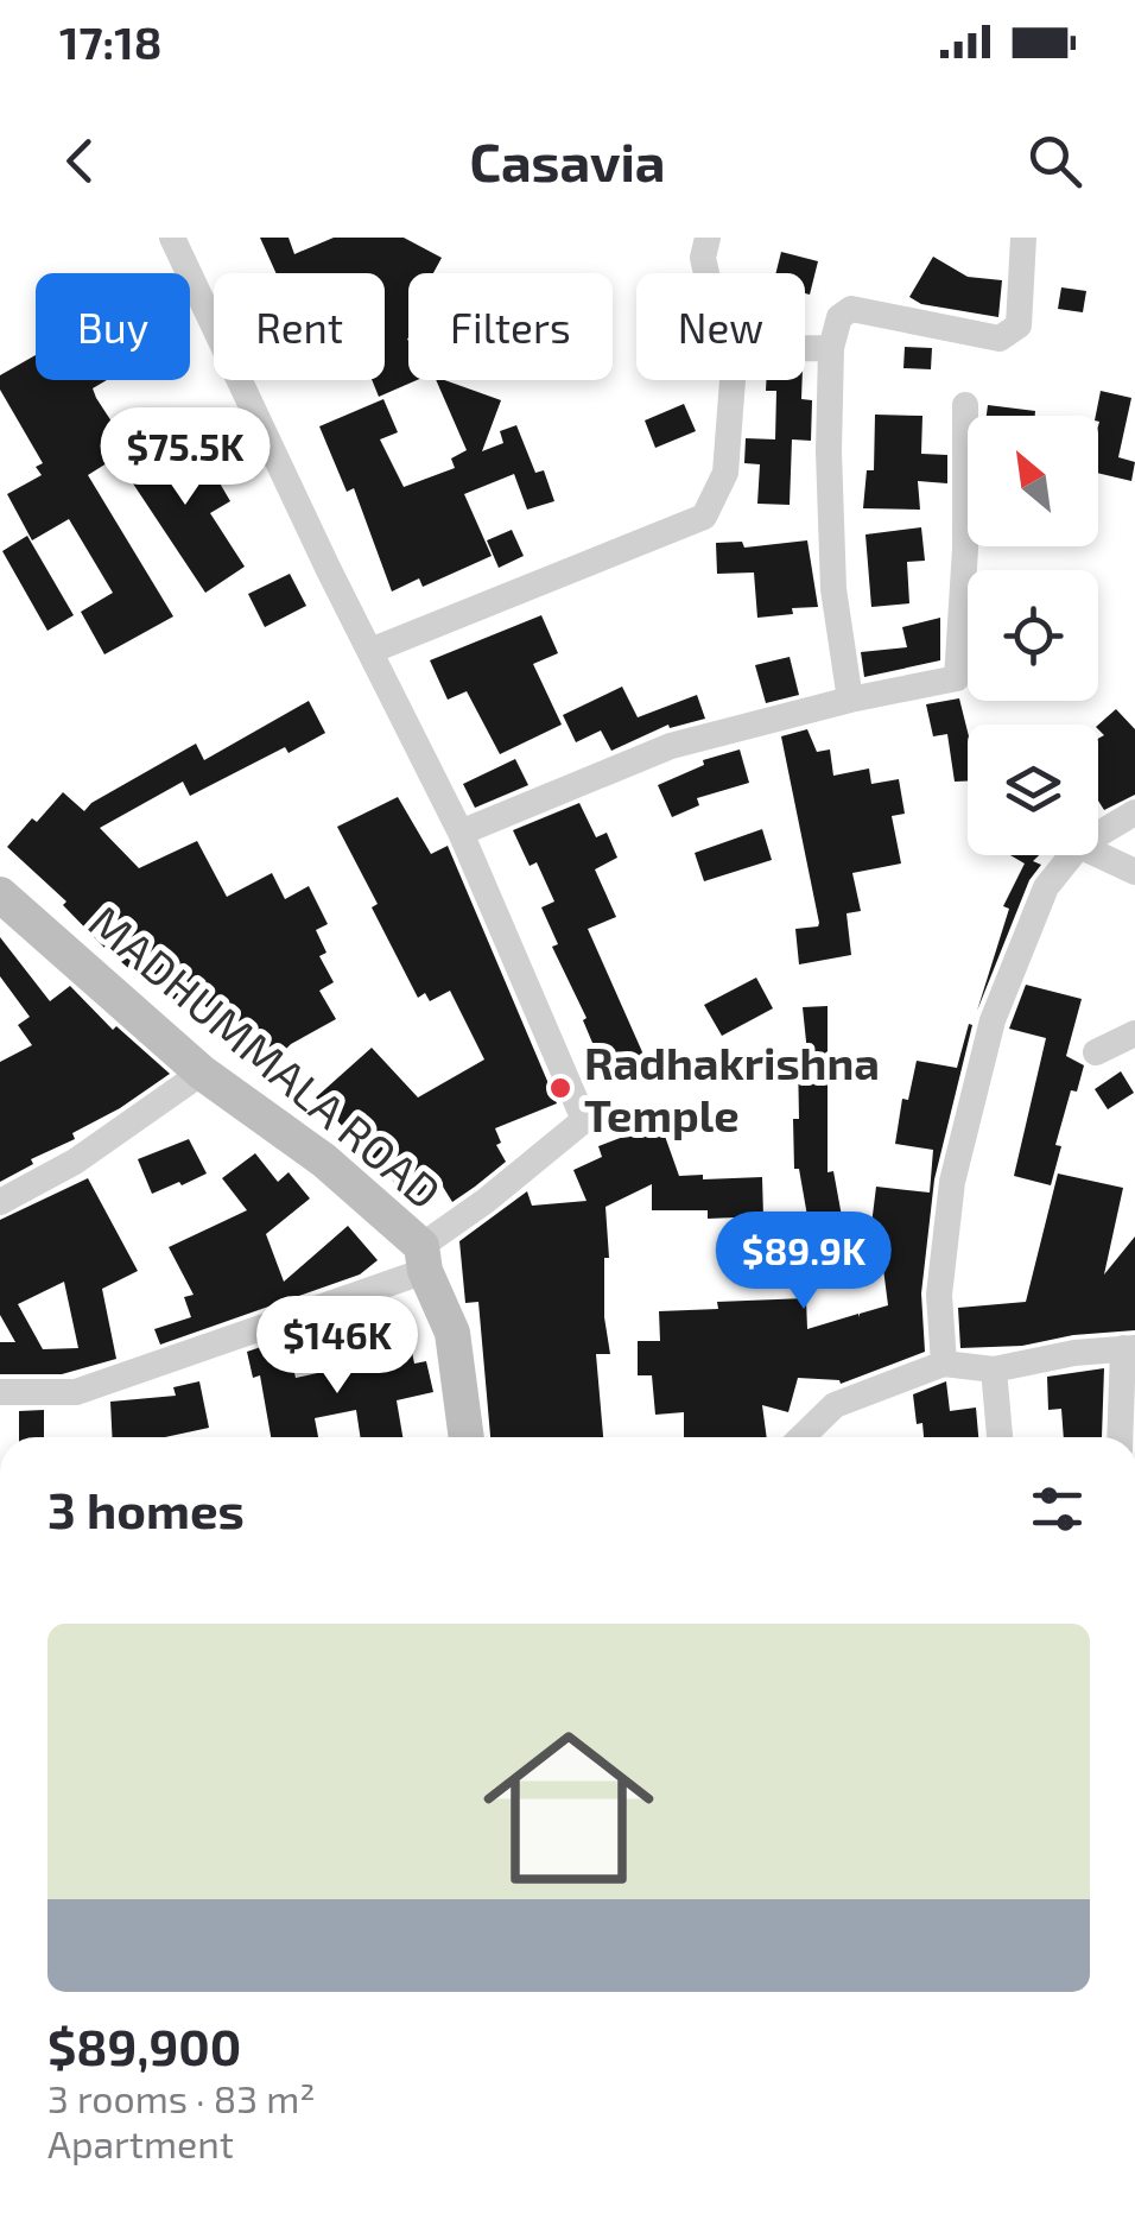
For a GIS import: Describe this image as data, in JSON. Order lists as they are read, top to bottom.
{
  "streets": {
    "street": ["MADHUMMALA ROAD"]
  },
  "places": ["Radhakrishna Temple"],
  "north": "top left",
  "page": {
    "status": "17:18",
    "header": "Casavia",
    "chip": [
      "Buy",
      "Rent",
      "Filters",
      "New"
    ],
    "price": ["$75.5K", "$89.9K", "$146K"],
    "heading": "3 homes",
    "list": [
      {
        "name": "$89,900",
        "note": "3 rooms · 83 m² · Apartment"
      }
    ]
  }
}
